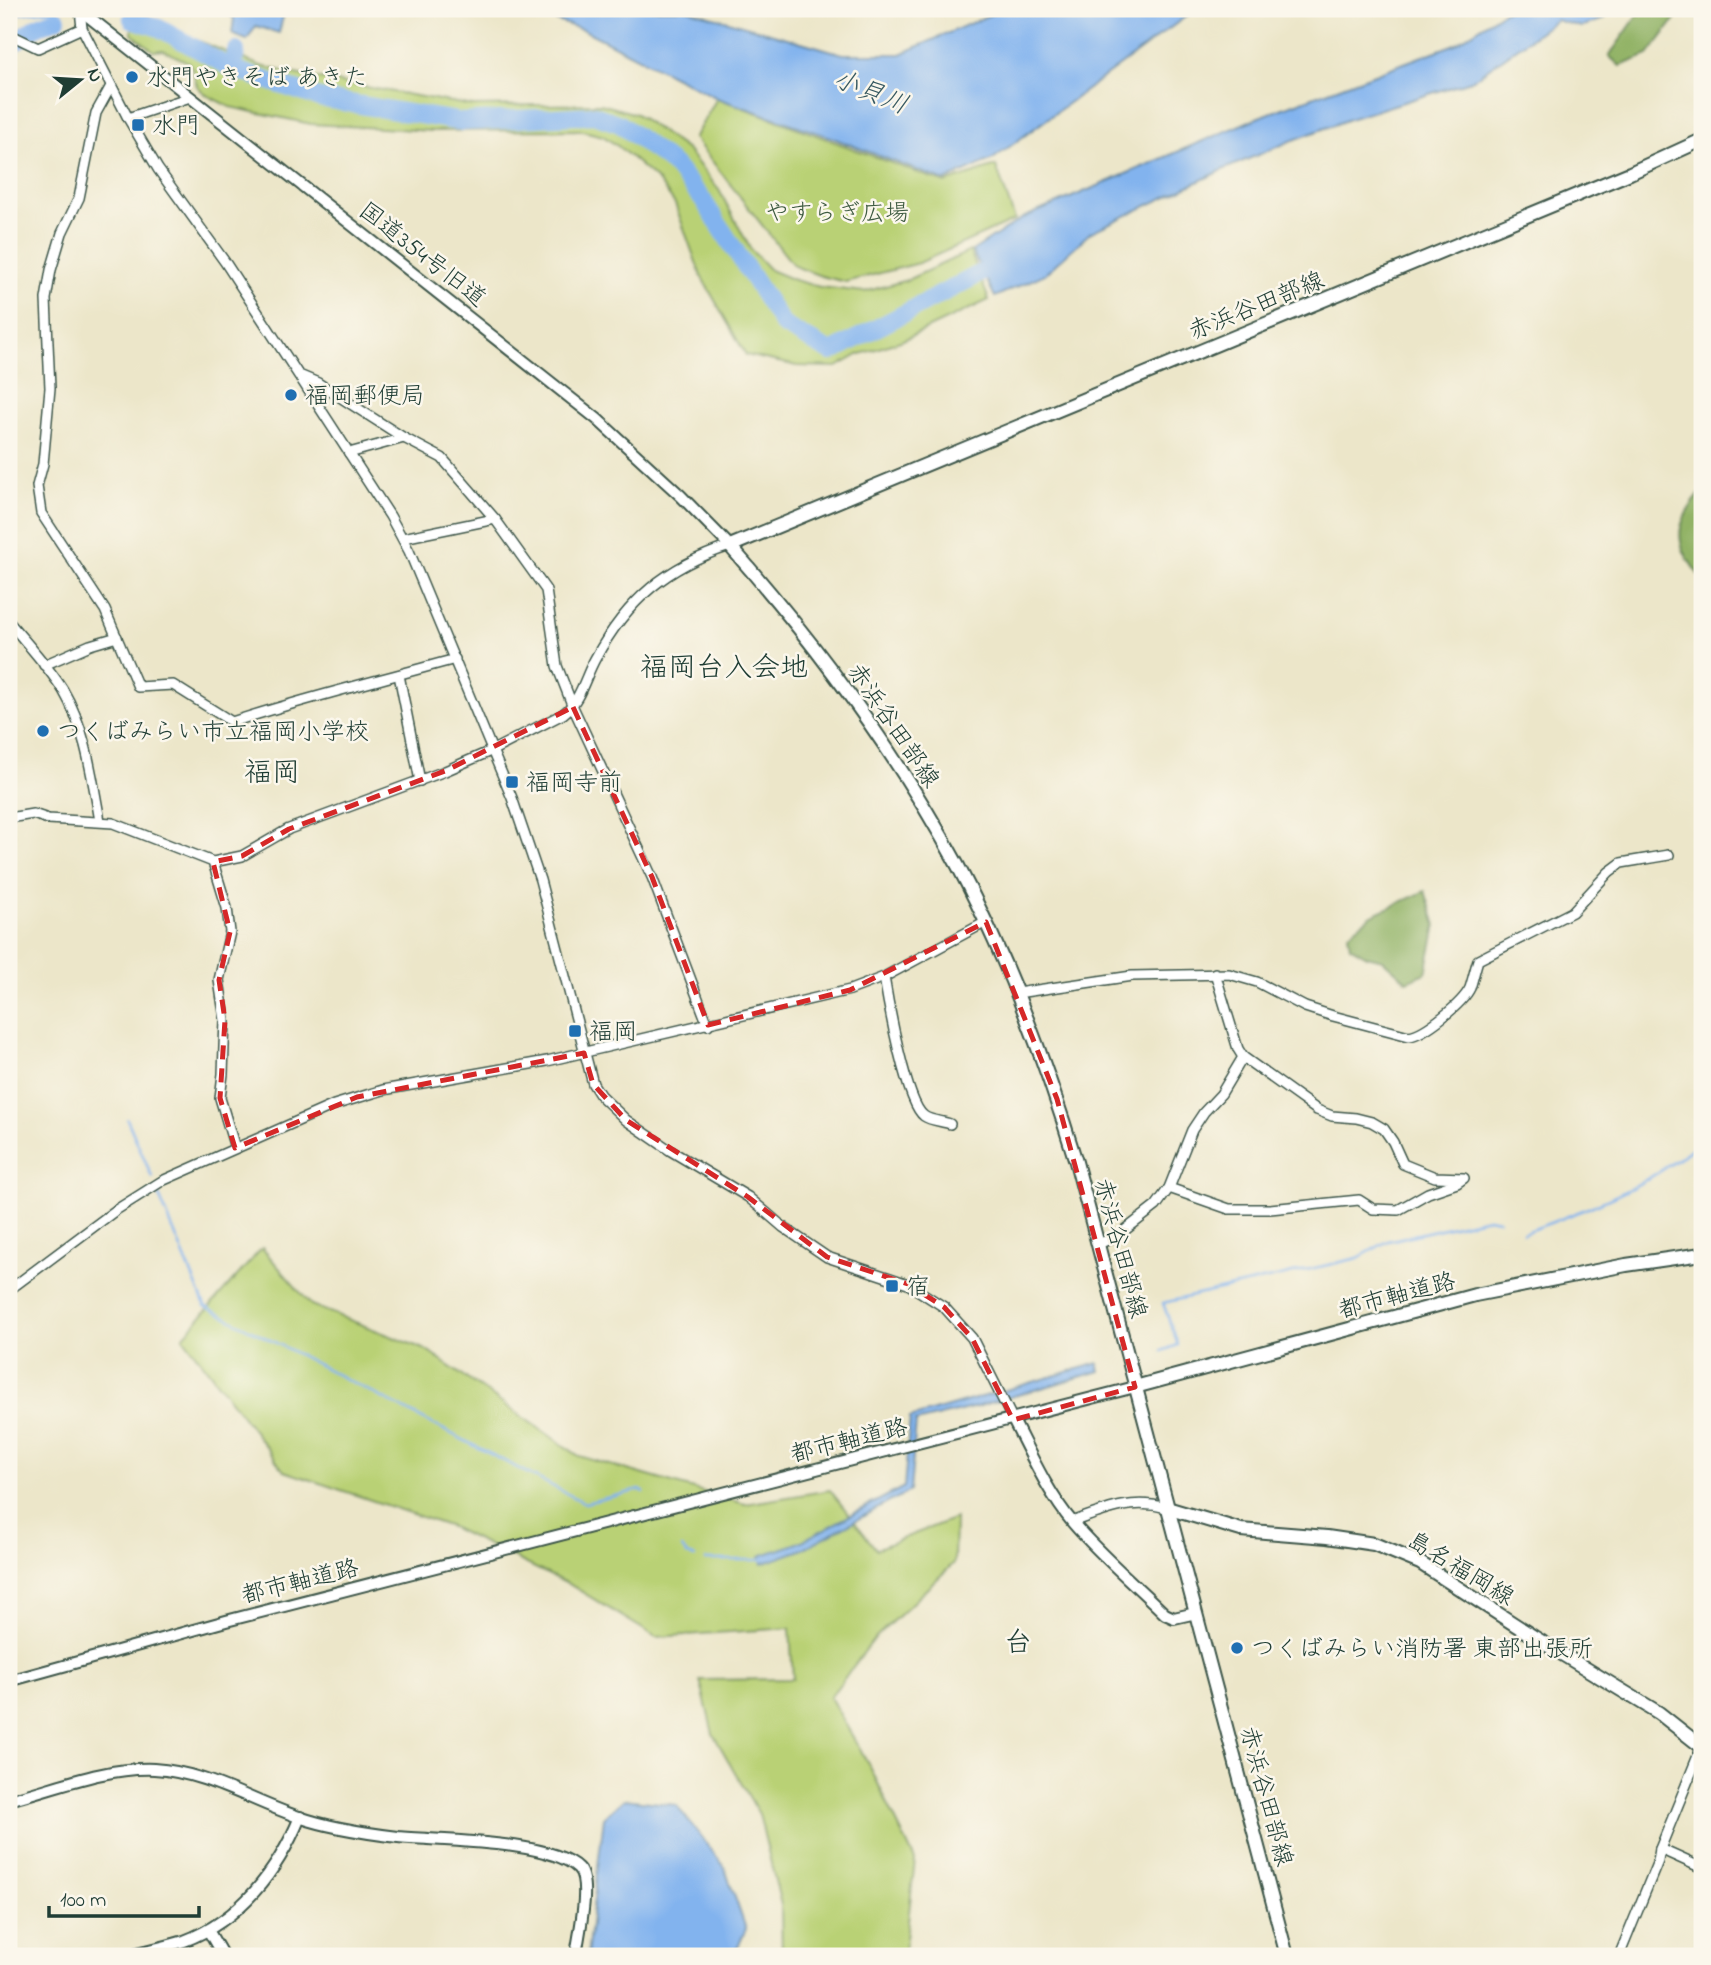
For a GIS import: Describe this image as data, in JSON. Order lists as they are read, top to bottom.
{
  "streets": {
    "main road": ["赤浜谷田部線", "都市軸道路", "島名福岡線"],
    "street": ["国道354号旧道"]
  },
  "crossings": [
    ["国道354号旧道", "赤浜谷田部線"],
    ["赤浜谷田部線", "都市軸道路"],
    ["赤浜谷田部線", "島名福岡線"]
  ],
  "districts": ["福岡台入会地", "福岡", "台"],
  "water": ["小貝川"],
  "parks": ["やすらぎ広場"],
  "places": {
    "other": [
      "水門やきそば あきた",
      "福岡郵便局",
      "つくばみらい市立福岡小学校",
      "つくばみらい消防署 東部出張所"
    ],
    "transit": [
      "水門",
      "福岡寺前",
      "福岡",
      "宿"
    ]
  },
  "scale_bar": "100 m",
  "north": "right"
}
